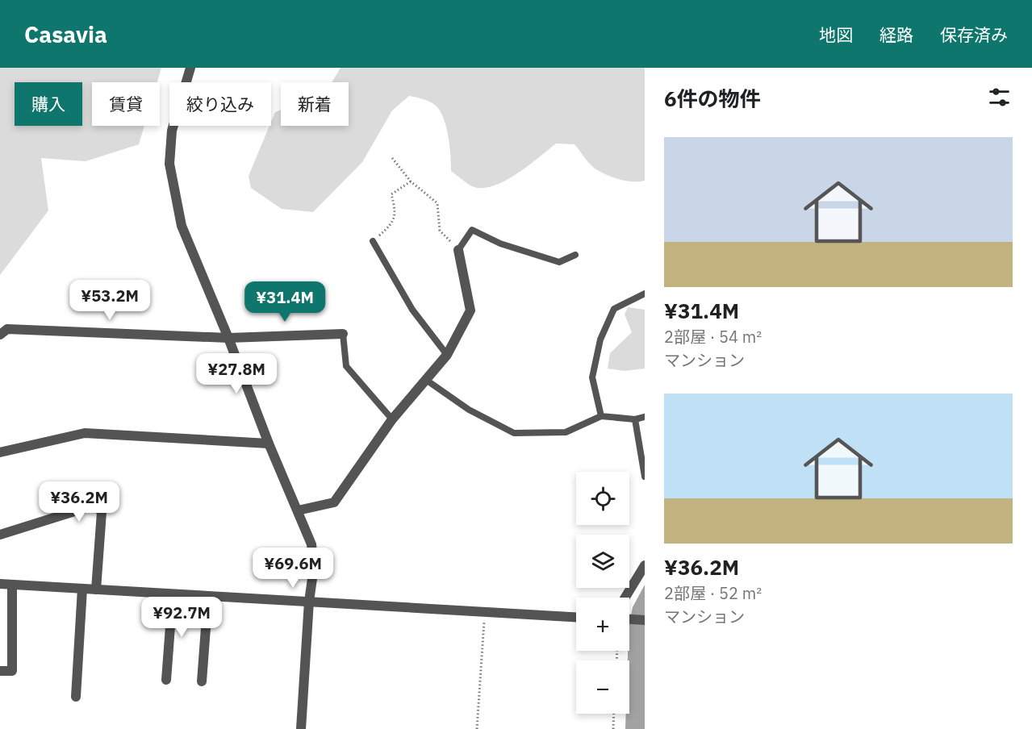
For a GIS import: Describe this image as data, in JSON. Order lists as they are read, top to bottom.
{
  "page": {
    "header": "Casavia",
    "nav": ["地図", "経路", "保存済み"],
    "heading": "6件の物件",
    "chip": [
      "購入",
      "賃貸",
      "絞り込み",
      "新着"
    ],
    "list": [
      {
        "name": "¥31.4M",
        "note": "2部屋 · 54 m² · マンション"
      },
      {
        "name": "¥36.2M",
        "note": "2部屋 · 52 m² · マンション"
      }
    ],
    "price": [
      "¥53.2M",
      "¥31.4M",
      "¥27.8M",
      "¥36.2M",
      "¥69.6M",
      "¥92.7M"
    ],
    "map_buttons": ["+", "−"]
  }
}
